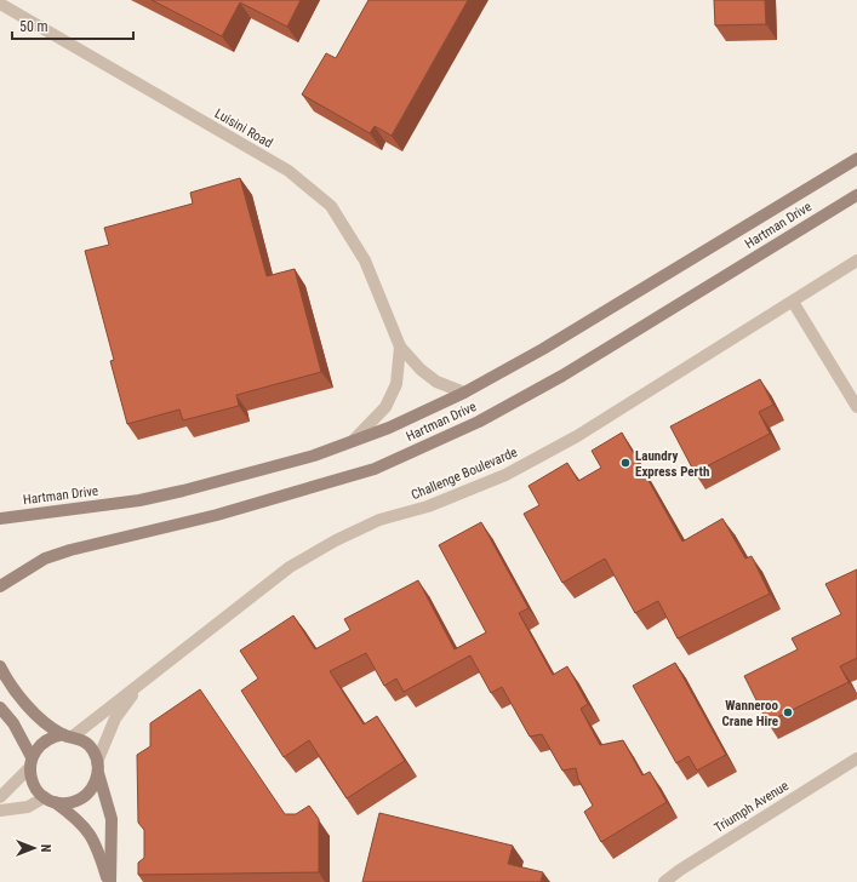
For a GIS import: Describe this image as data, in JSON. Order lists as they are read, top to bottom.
{
  "streets": {
    "main road": ["Hartman Drive"],
    "street": ["Luisini Road", "Challenge Boulevarde", "Triumph Avenue"]
  },
  "crossings": [
    ["Luisini Road", "Hartman Drive"]
  ],
  "places": ["Laundry Express Perth", "Wanneroo Crane Hire"],
  "scale_bar": "50 m",
  "north": "right"
}
